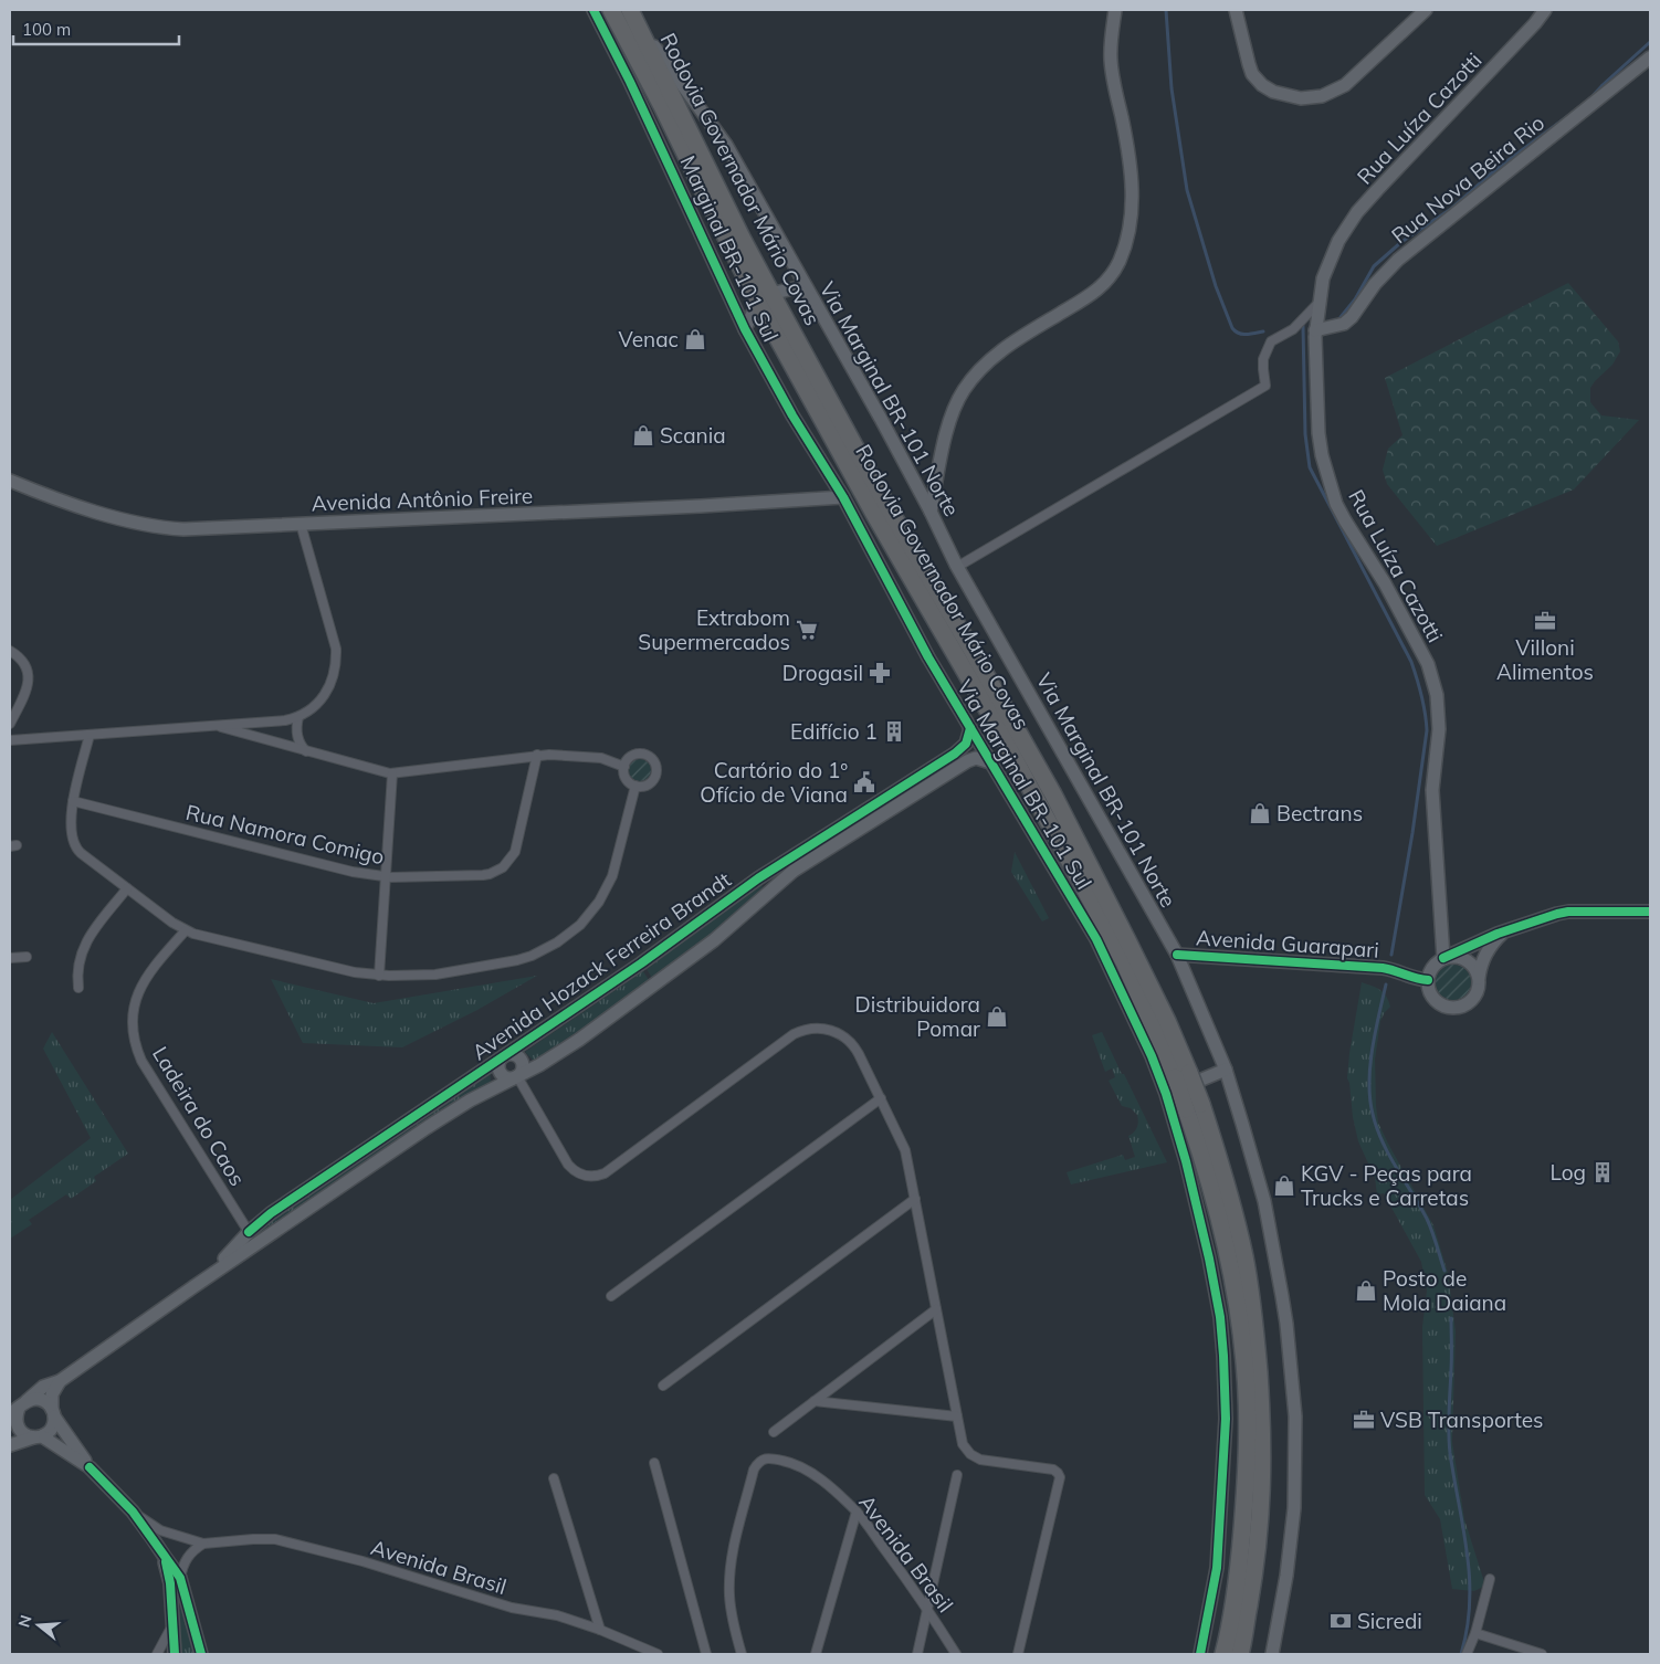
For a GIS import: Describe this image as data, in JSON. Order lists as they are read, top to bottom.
{
  "streets": {
    "highway": ["Rodovia Governador Mário Covas"],
    "street": [
      "Rua Luíza Cazotti",
      "Rua Nova Beira Rio",
      "Marginal BR-101 Sul",
      "Via Marginal BR-101 Norte",
      "Avenida Antônio Freire",
      "Via Marginal BR-101 Sul",
      "Rua Namora Comigo",
      "Avenida Guarapari",
      "Avenida Hozack Ferreira Brandt",
      "Ladeira do Caos",
      "Avenida Brasil"
    ]
  },
  "crossings": [
    ["Rua Luíza Cazotti", "Rua Nova Beira Rio"],
    ["Rua Luíza Cazotti", "Avenida Guarapari"],
    ["Rodovia Governador Mário Covas", "Via Marginal BR-101 Norte"],
    ["Rodovia Governador Mário Covas", "Via Marginal BR-101 Sul"],
    ["Marginal BR-101 Sul", "Avenida Antônio Freire"],
    ["Marginal BR-101 Sul", "Via Marginal BR-101 Sul"],
    ["Via Marginal BR-101 Norte", "Avenida Guarapari"],
    ["Avenida Antônio Freire", "Via Marginal BR-101 Sul"],
    ["Via Marginal BR-101 Sul", "Avenida Hozack Ferreira Brandt"],
    ["Avenida Hozack Ferreira Brandt", "Ladeira do Caos"]
  ],
  "places": {
    "shop": [
      "Venac",
      "Scania",
      "Bectrans",
      "Distribuidora Pomar",
      "KGV - Peças para Trucks e Carretas",
      "Posto de Mola Daiana"
    ],
    "office": ["Villoni Alimentos", "VSB Transportes"],
    "supermarket": ["Extrabom Supermercados"],
    "pharmacy": ["Drogasil"],
    "building": ["Edifício 1", "Log"],
    "public building": ["Cartório do 1º Ofício de Viana"],
    "bank": ["Sicredi"]
  },
  "scale_bar": "100 m",
  "north": "left"
}
